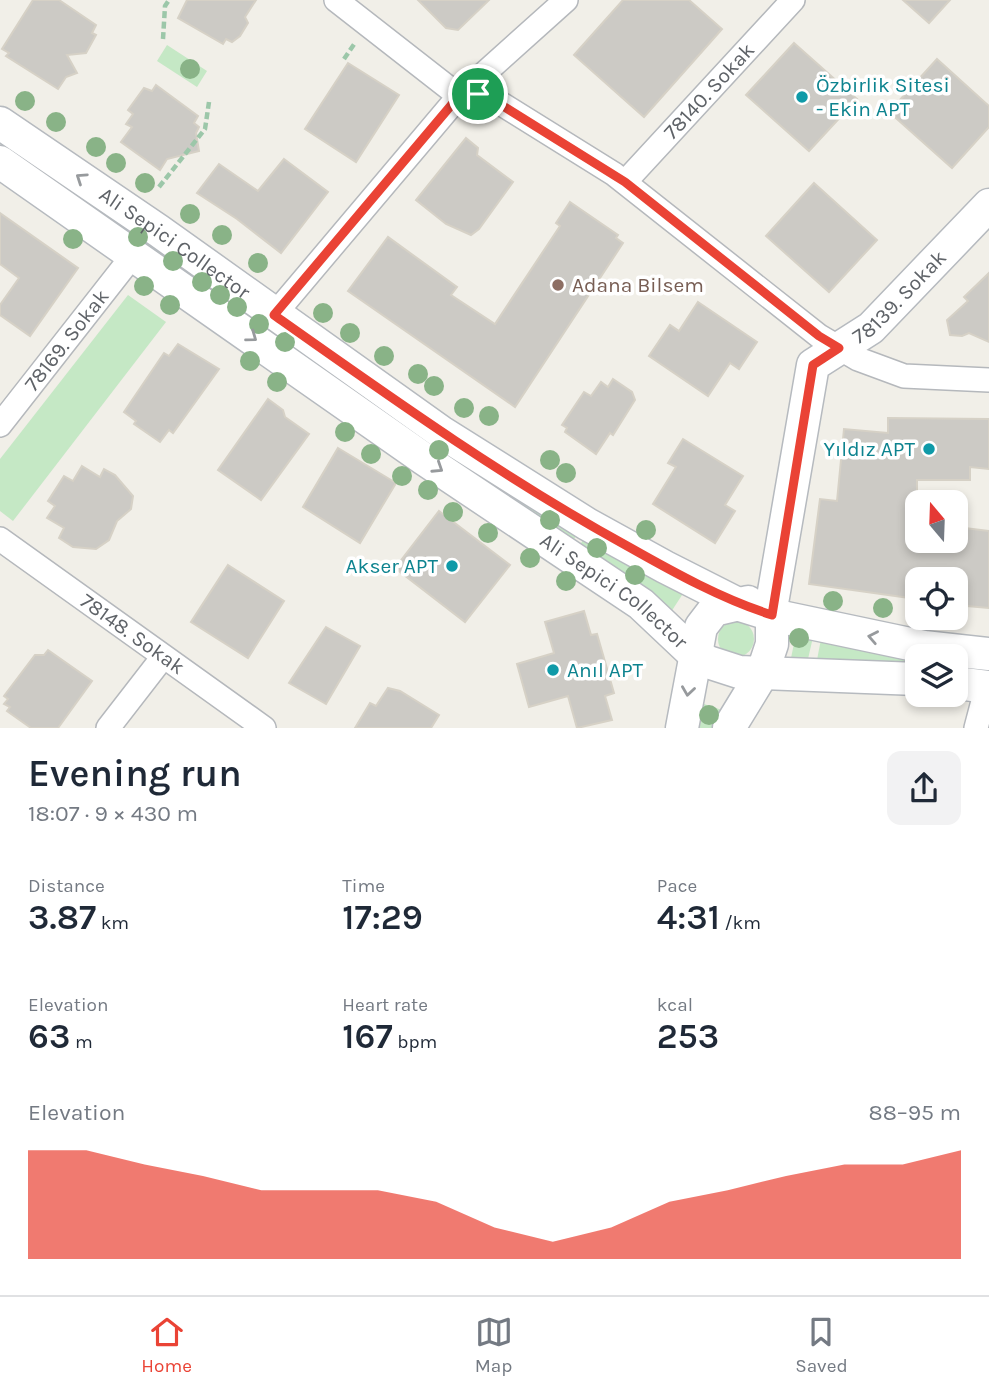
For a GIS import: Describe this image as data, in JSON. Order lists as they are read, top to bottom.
{
  "streets": {
    "main road": ["Ali Sepici Collector", "78139. Sokak"],
    "street": ["78140. Sokak", "78169. Sokak", "78148. Sokak"]
  },
  "crossings": [
    ["Ali Sepici Collector", "78139. Sokak"],
    ["Ali Sepici Collector", "78169. Sokak"]
  ],
  "places": [
    "Özbirlik Sitesi - Ekin APT",
    "Adana Bilsem",
    "Yıldız APT",
    "Akser APT",
    "Anıl APT"
  ],
  "north": "top",
  "page": {
    "heading": ["Evening run", "18:07 · 9 × 430 m"],
    "stats": [
      ["Distance", "3.87 km"],
      ["Time", "17:29"],
      ["Pace", "4:31 /km"],
      ["Elevation", "63 m"],
      ["Heart rate", "167 bpm"],
      ["kcal", "253"]
    ],
    "chart": ["Elevation", "88–95 m"],
    "tabs": ["Home", "Map", "Saved"]
  }
}
